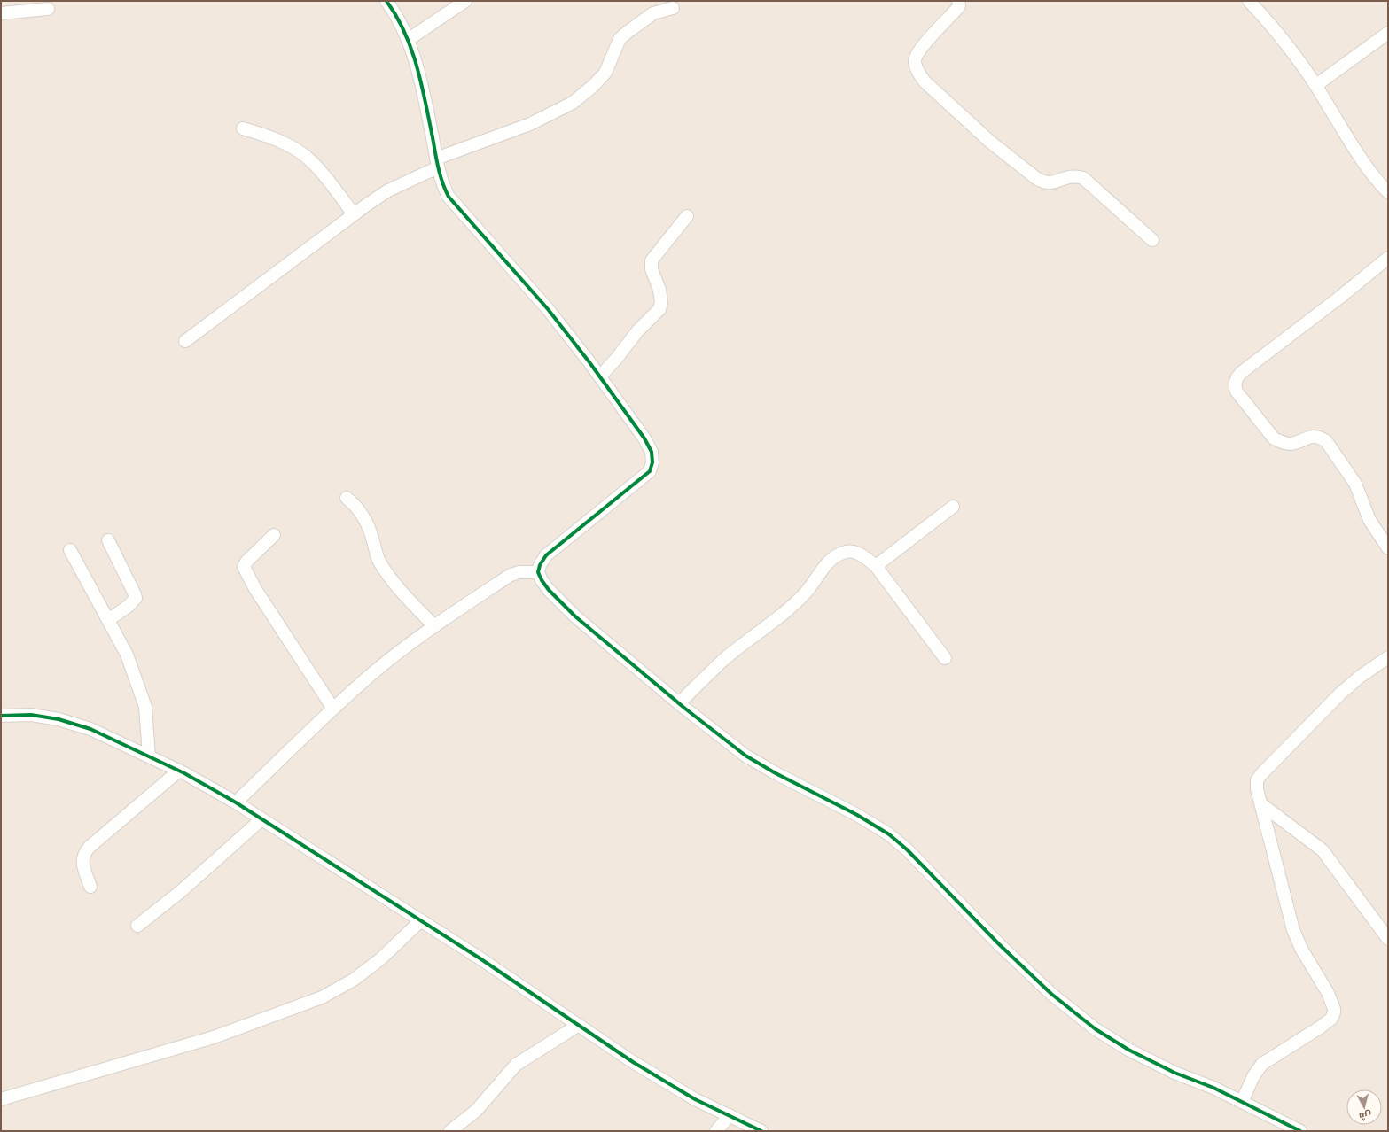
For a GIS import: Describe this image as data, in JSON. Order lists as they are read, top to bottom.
{
  "north": "bottom"
}
